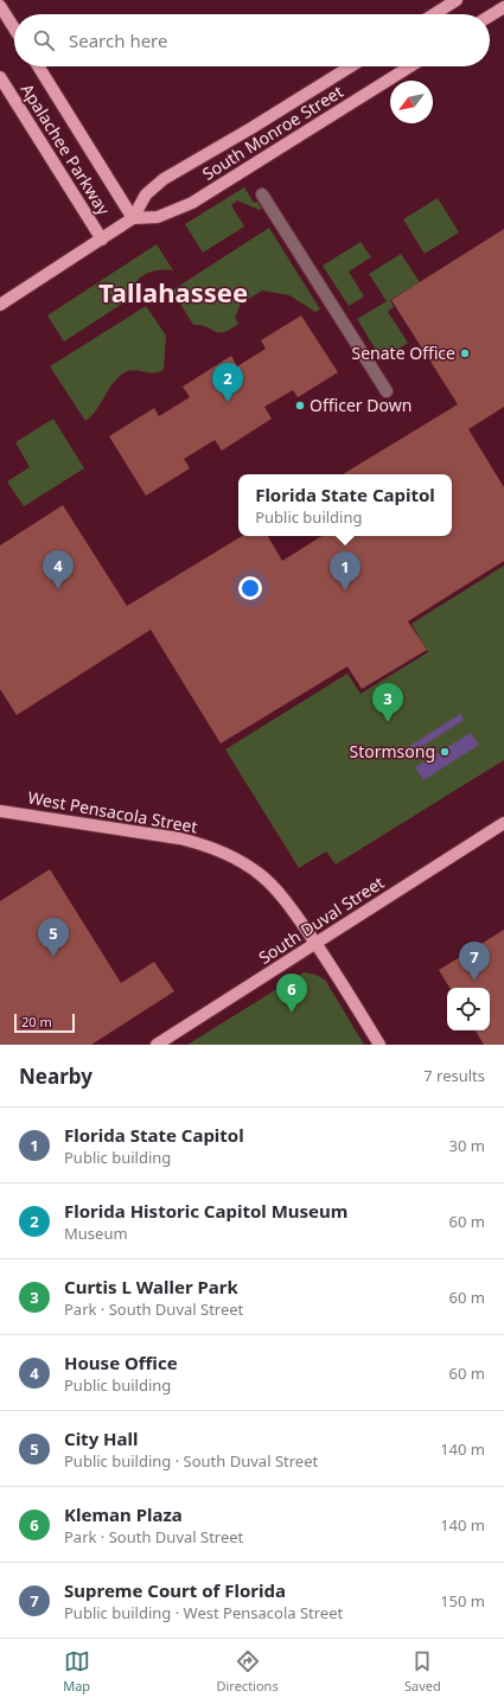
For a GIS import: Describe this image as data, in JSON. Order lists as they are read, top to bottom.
{
  "streets": {
    "main road": [
      "South Monroe Street",
      "Apalachee Parkway",
      "West Pensacola Street",
      "South Duval Street"
    ]
  },
  "crossings": [
    ["South Monroe Street", "Apalachee Parkway"],
    ["West Pensacola Street", "South Duval Street"]
  ],
  "districts": ["Tallahassee"],
  "places": ["Senate Office", "Officer Down", "Stormsong"],
  "scale_bar": "20 m",
  "north": "bottom left",
  "page": {
    "search": "Search here",
    "pins": [
      "2",
      "4",
      "1",
      "3",
      "5",
      "7",
      "6"
    ],
    "popup": ["Florida State Capitol", "Public building"],
    "scale": "20 m",
    "heading": ["Nearby", "7 results"],
    "list": [
      {
        "mark": "1",
        "name": "Florida State Capitol",
        "note": "Public building",
        "value": "30 m"
      },
      {
        "mark": "2",
        "name": "Florida Historic Capitol Museum",
        "note": "Museum",
        "value": "60 m"
      },
      {
        "mark": "3",
        "name": "Curtis L Waller Park",
        "note": "Park · South Duval Street",
        "value": "60 m"
      },
      {
        "mark": "4",
        "name": "House Office",
        "note": "Public building",
        "value": "60 m"
      },
      {
        "mark": "5",
        "name": "City Hall",
        "note": "Public building · South Duval Street",
        "value": "140 m"
      },
      {
        "mark": "6",
        "name": "Kleman Plaza",
        "note": "Park · South Duval Street",
        "value": "140 m"
      },
      {
        "mark": "7",
        "name": "Supreme Court of Florida",
        "note": "Public building · West Pensacola Street",
        "value": "150 m"
      }
    ],
    "nav": ["Map", "Directions", "Saved"]
  }
}
